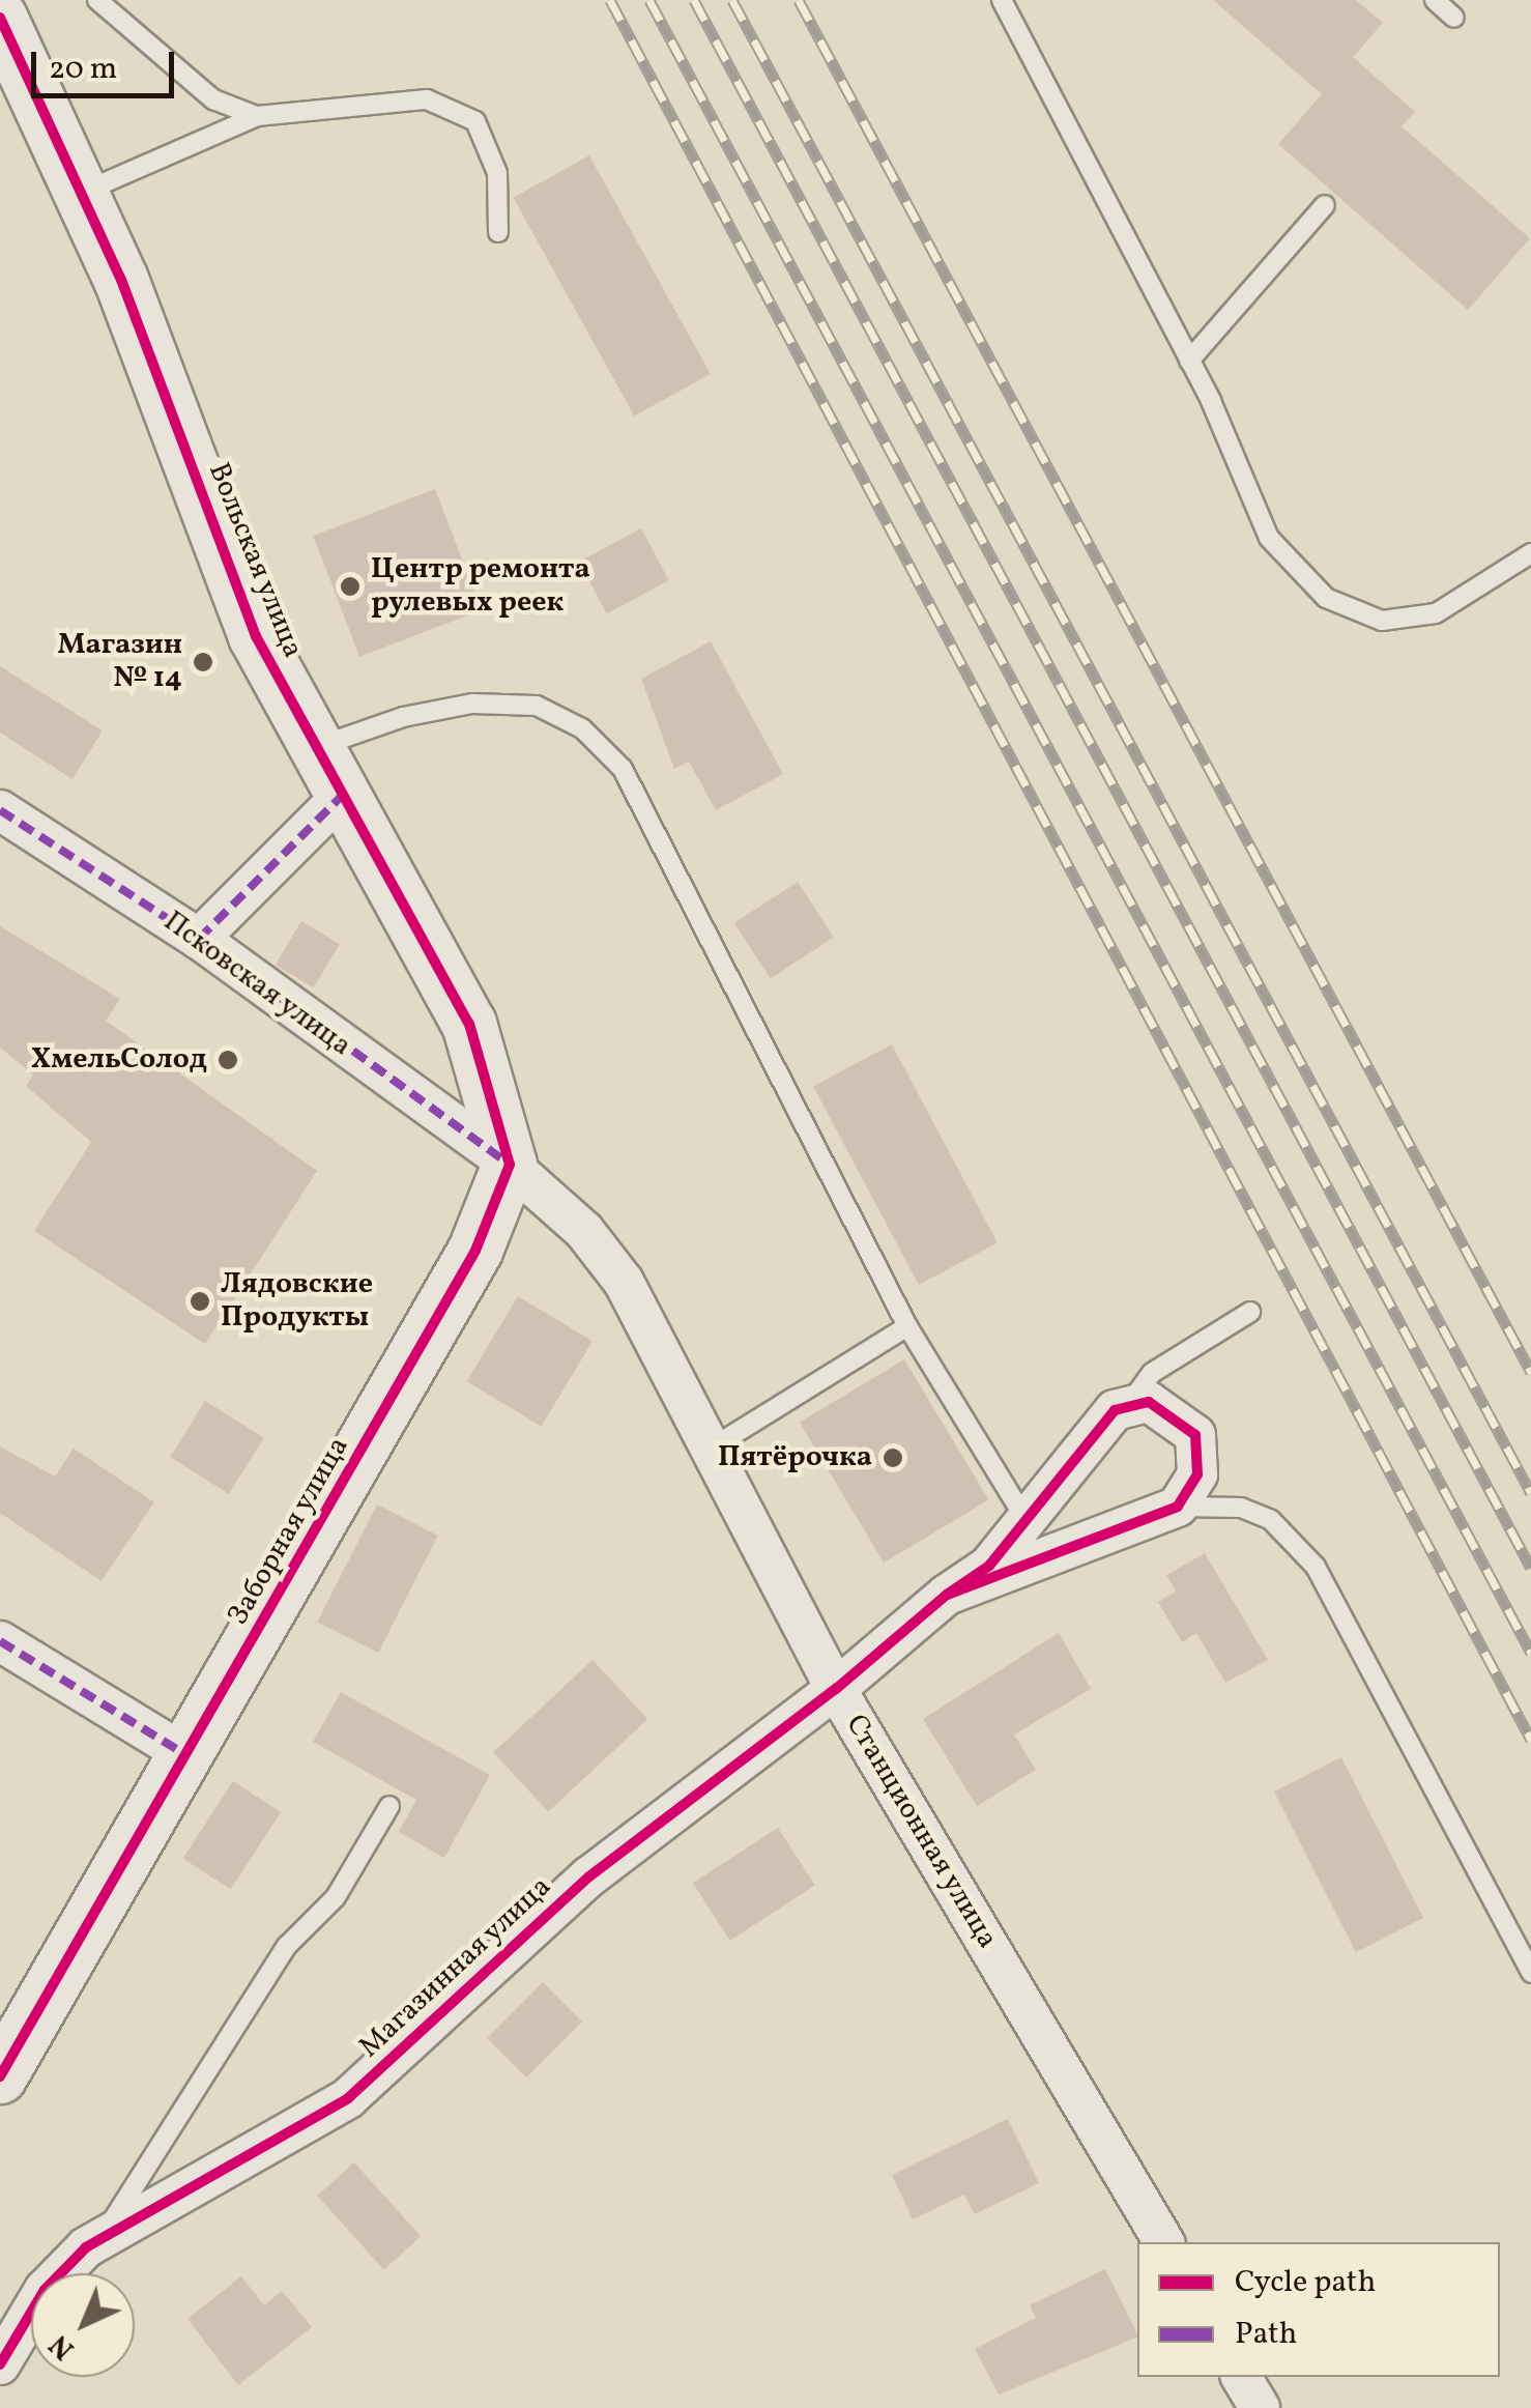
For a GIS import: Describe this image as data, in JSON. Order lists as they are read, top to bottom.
{
  "streets": {
    "street": [
      "Вольская улица",
      "Псковская улица",
      "Заборная улица",
      "Станционная улица",
      "Магазинная улица"
    ]
  },
  "crossings": [
    ["Вольская улица", "Псковская улица"],
    ["Вольская улица", "Заборная улица"],
    ["Вольская улица", "Станционная улица"],
    ["Псковская улица", "Заборная улица"],
    ["Псковская улица", "Станционная улица"],
    ["Заборная улица", "Станционная улица"],
    ["Станционная улица", "Магазинная улица"]
  ],
  "places": [
    "Центр ремонта рулевых реек",
    "Магазин № 14",
    "ХмельСолод",
    "Лядовские Продукты",
    "Пятёрочка"
  ],
  "legend": ["Cycle path", "Path"],
  "scale_bar": "20 m",
  "north": "bottom left"
}
